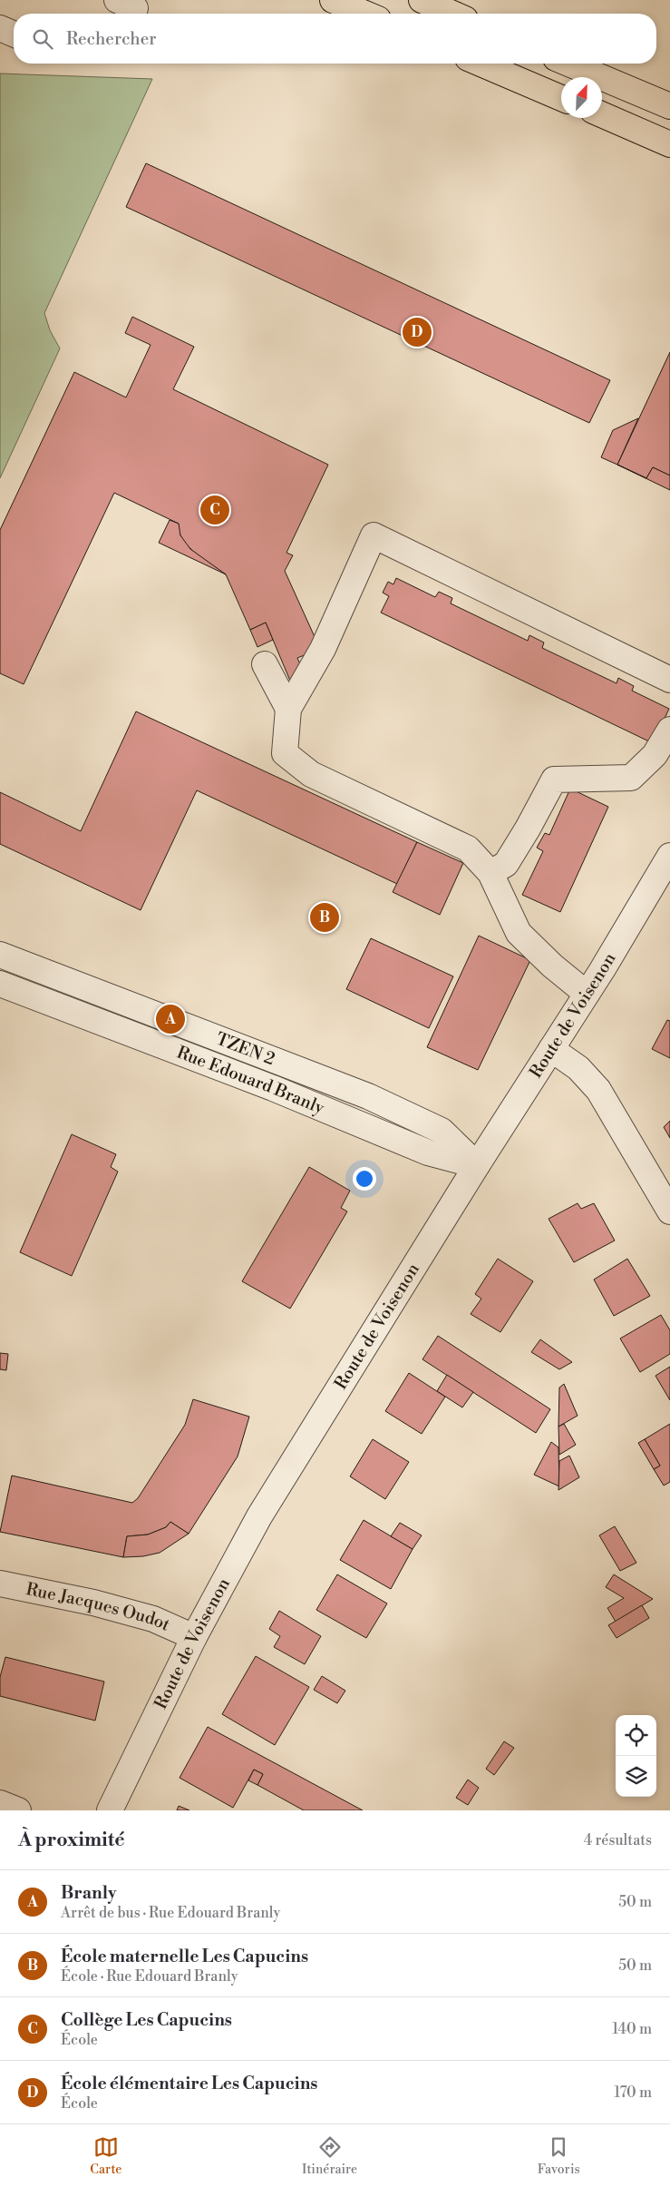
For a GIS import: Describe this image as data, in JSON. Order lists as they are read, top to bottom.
{
  "streets": {
    "street": [
      "Route de Voisenon",
      "TZEN 2",
      "Rue Edouard Branly",
      "Rue Jacques Oudot"
    ]
  },
  "crossings": [
    ["Route de Voisenon", "TZEN 2"],
    ["Route de Voisenon", "Rue Edouard Branly"],
    ["Route de Voisenon", "Rue Jacques Oudot"],
    ["TZEN 2", "Rue Edouard Branly"]
  ],
  "north": "top right",
  "page": {
    "search": "Rechercher",
    "pins": [
      "D",
      "C",
      "B",
      "A"
    ],
    "heading": ["À proximité", "4 résultats"],
    "list": [
      {
        "mark": "A",
        "name": "Branly",
        "note": "Arrêt de bus · Rue Edouard Branly",
        "value": "50 m"
      },
      {
        "mark": "B",
        "name": "École maternelle Les Capucins",
        "note": "École · Rue Edouard Branly",
        "value": "50 m"
      },
      {
        "mark": "C",
        "name": "Collège Les Capucins",
        "note": "École",
        "value": "140 m"
      },
      {
        "mark": "D",
        "name": "École élémentaire Les Capucins",
        "note": "École",
        "value": "170 m"
      }
    ],
    "nav": ["Carte", "Itinéraire", "Favoris"]
  }
}
